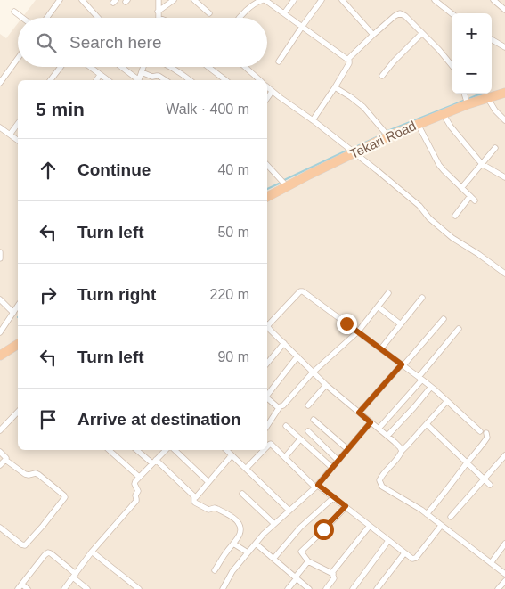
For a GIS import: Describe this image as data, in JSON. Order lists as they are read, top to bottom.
{
  "streets": {
    "highway": ["Tekari Road"]
  },
  "page": {
    "map_buttons": ["+", "−"],
    "search": "Search here",
    "heading": ["5 min", "Walk · 400 m"],
    "list": [
      ["Continue", "40 m"],
      ["Turn left", "50 m"],
      ["Turn right", "220 m"],
      ["Turn left", "90 m"],
      "Arrive at destination"
    ]
  }
}
